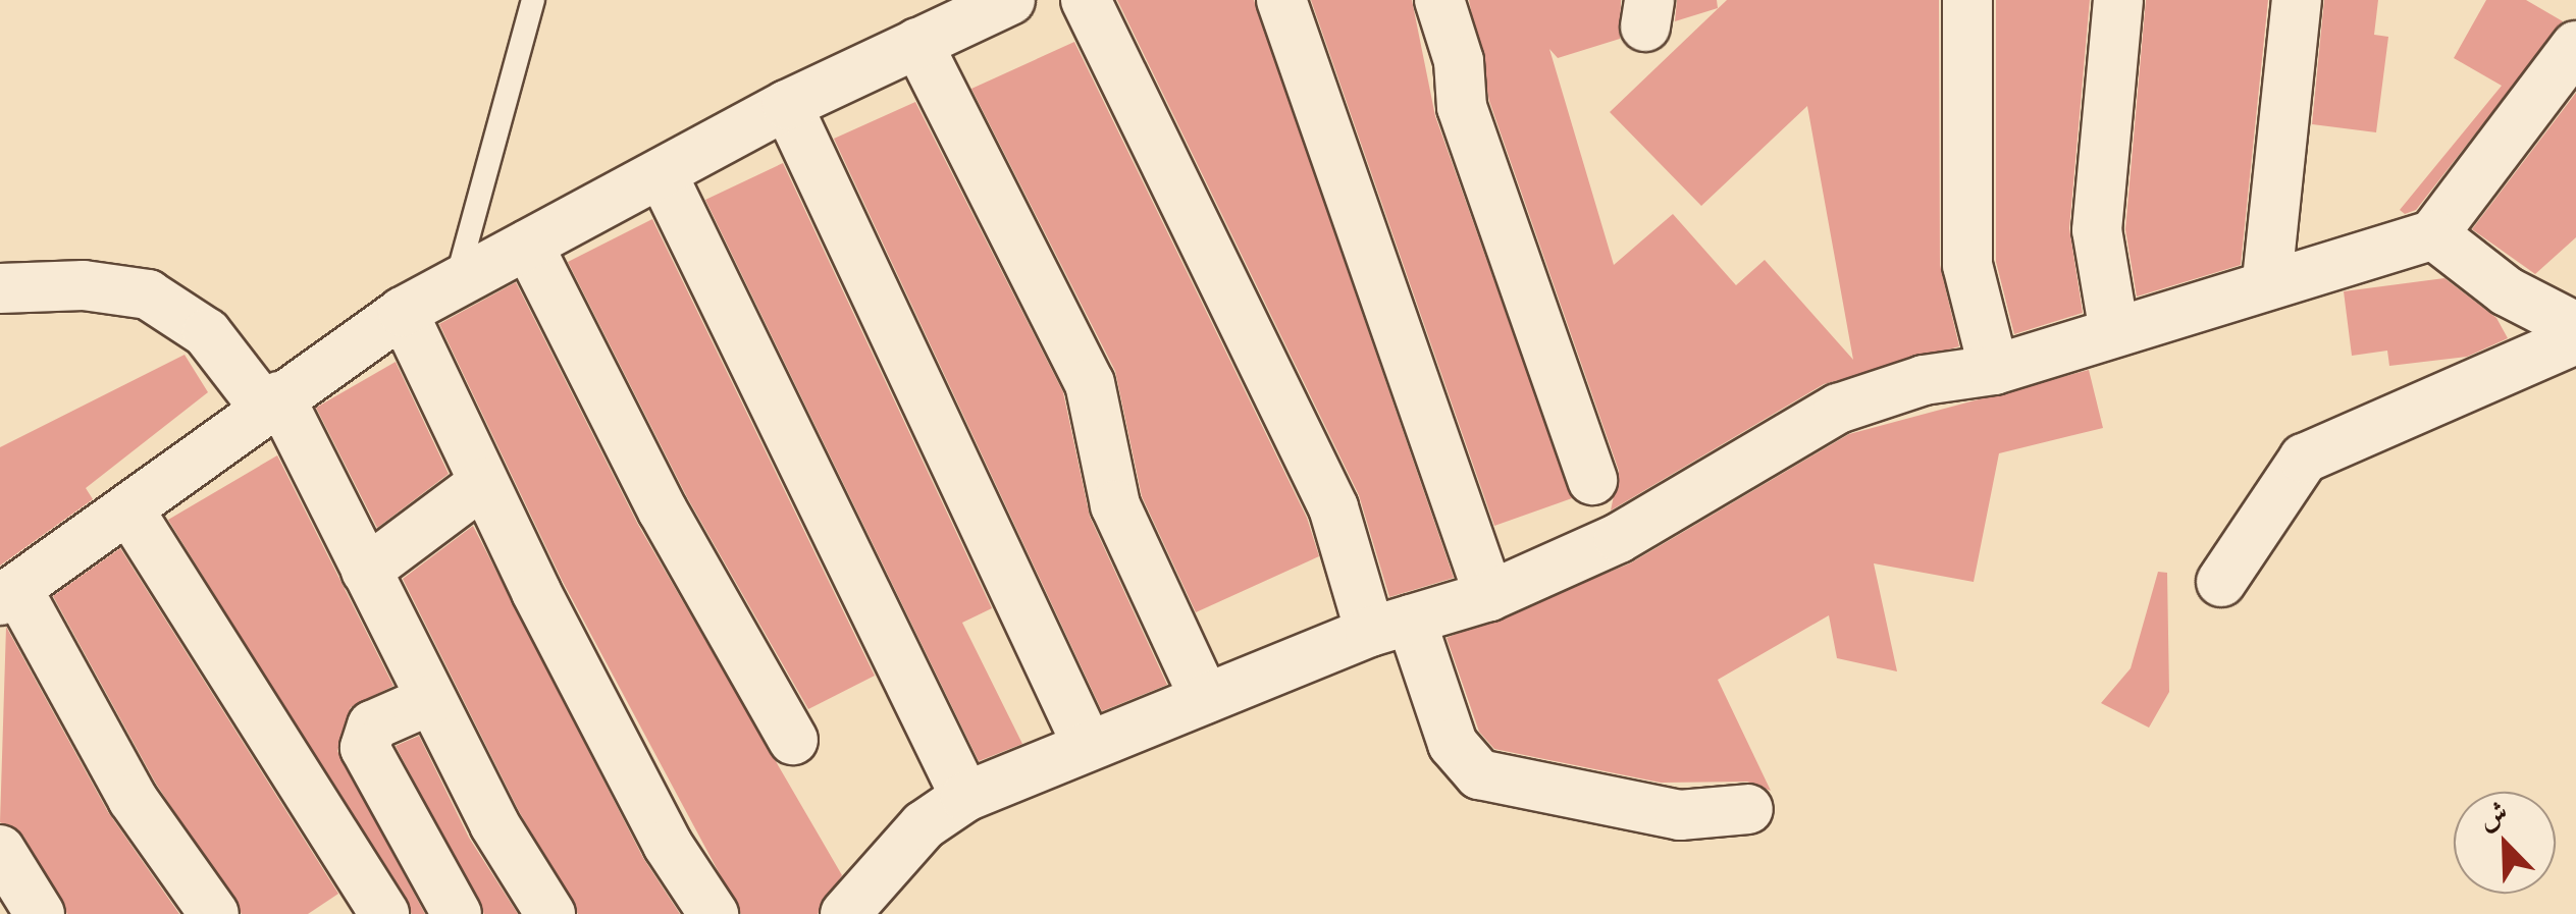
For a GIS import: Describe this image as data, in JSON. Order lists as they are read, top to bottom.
{
  "north": "top left"
}
